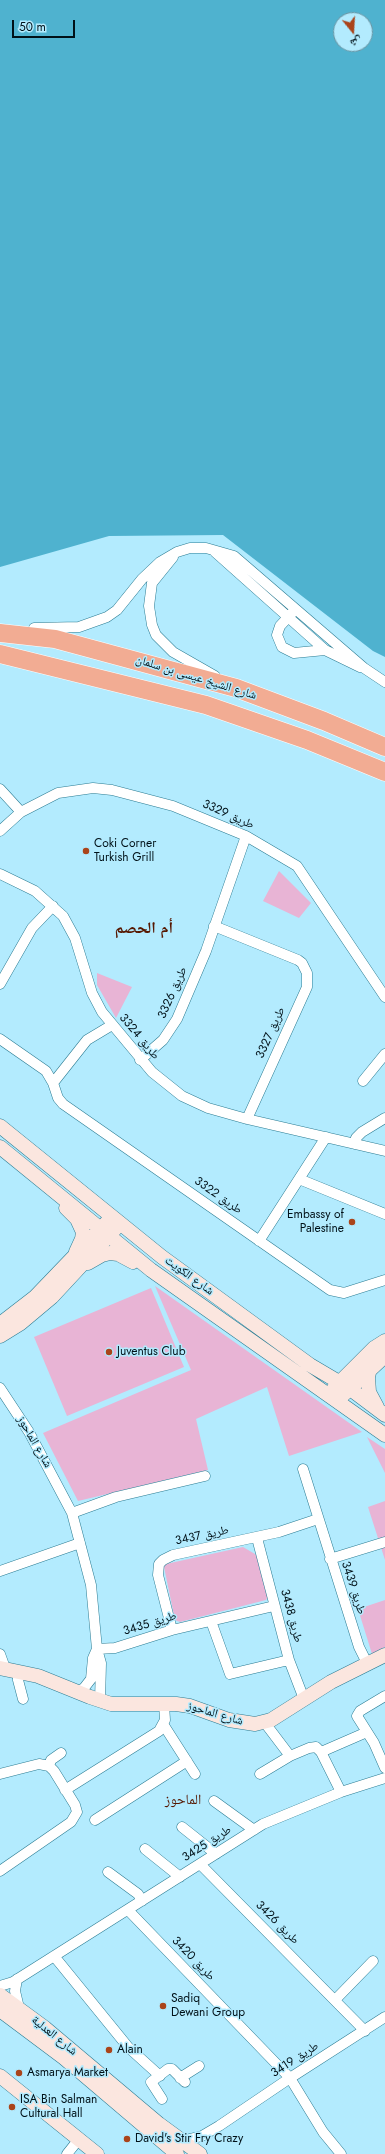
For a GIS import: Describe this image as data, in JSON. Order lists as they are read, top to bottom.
{
  "streets": {
    "highway": ["شارع الشيخ عيسى بن سلمان"],
    "main road": ["شارع الكويت", "شارع الماحوز", "شارع العدلية"],
    "street": [
      "طريق 3329",
      "طريق 3326",
      "طريق 3327",
      "طريق 3324",
      "طريق 3322",
      "طريق 3437",
      "طريق 3439",
      "طريق 3438",
      "طريق 3435",
      "طريق 3425",
      "طريق 3426",
      "طريق 3420",
      "طريق 3419"
    ]
  },
  "crossings": [
    ["طريق 3329", "طريق 3326"],
    ["طريق 3326", "طريق 3327"],
    ["طريق 3326", "طريق 3324"],
    ["طريق 3327", "طريق 3324"],
    ["شارع الماحوز", "طريق 3435"],
    ["طريق 3437", "طريق 3439"],
    ["طريق 3437", "طريق 3438"],
    ["طريق 3437", "طريق 3435"],
    ["طريق 3438", "طريق 3435"],
    ["طريق 3425", "طريق 3426"],
    ["طريق 3425", "طريق 3420"],
    ["طريق 3426", "طريق 3419"],
    ["طريق 3420", "طريق 3419"],
    ["شارع العدلية", "طريق 3419"]
  ],
  "districts": ["أم الحصم", "الماحوز"],
  "places": [
    "Coki Corner Turkish Grill",
    "Embassy of Palestine",
    "Juventus Club",
    "Sadiq Dewani Group",
    "Alain",
    "Asmarya Market",
    "ISA Bin Salman Cultural Hall",
    "David's Stir Fry Crazy"
  ],
  "scale_bar": "50 m",
  "north": "bottom"
}
